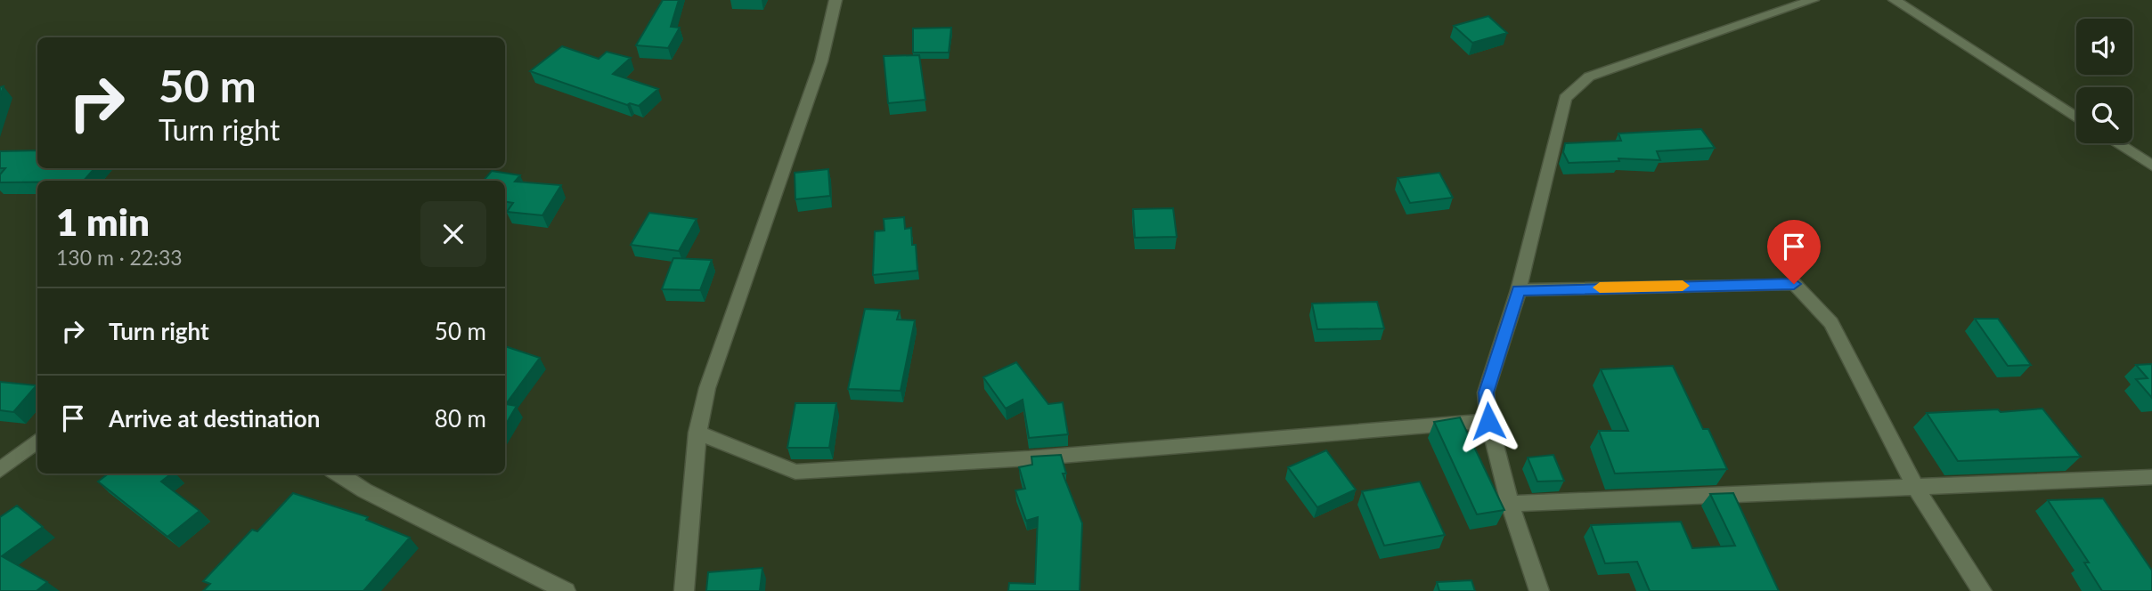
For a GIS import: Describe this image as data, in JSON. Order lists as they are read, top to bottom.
{
  "page": {
    "turn": ["50 m", "Turn right"],
    "heading": ["1 min", "130 m · 22:33"],
    "list": [
      {
        "name": "Turn right",
        "value": "50 m"
      },
      {
        "name": "Arrive at destination",
        "value": "80 m"
      }
    ]
  }
}
